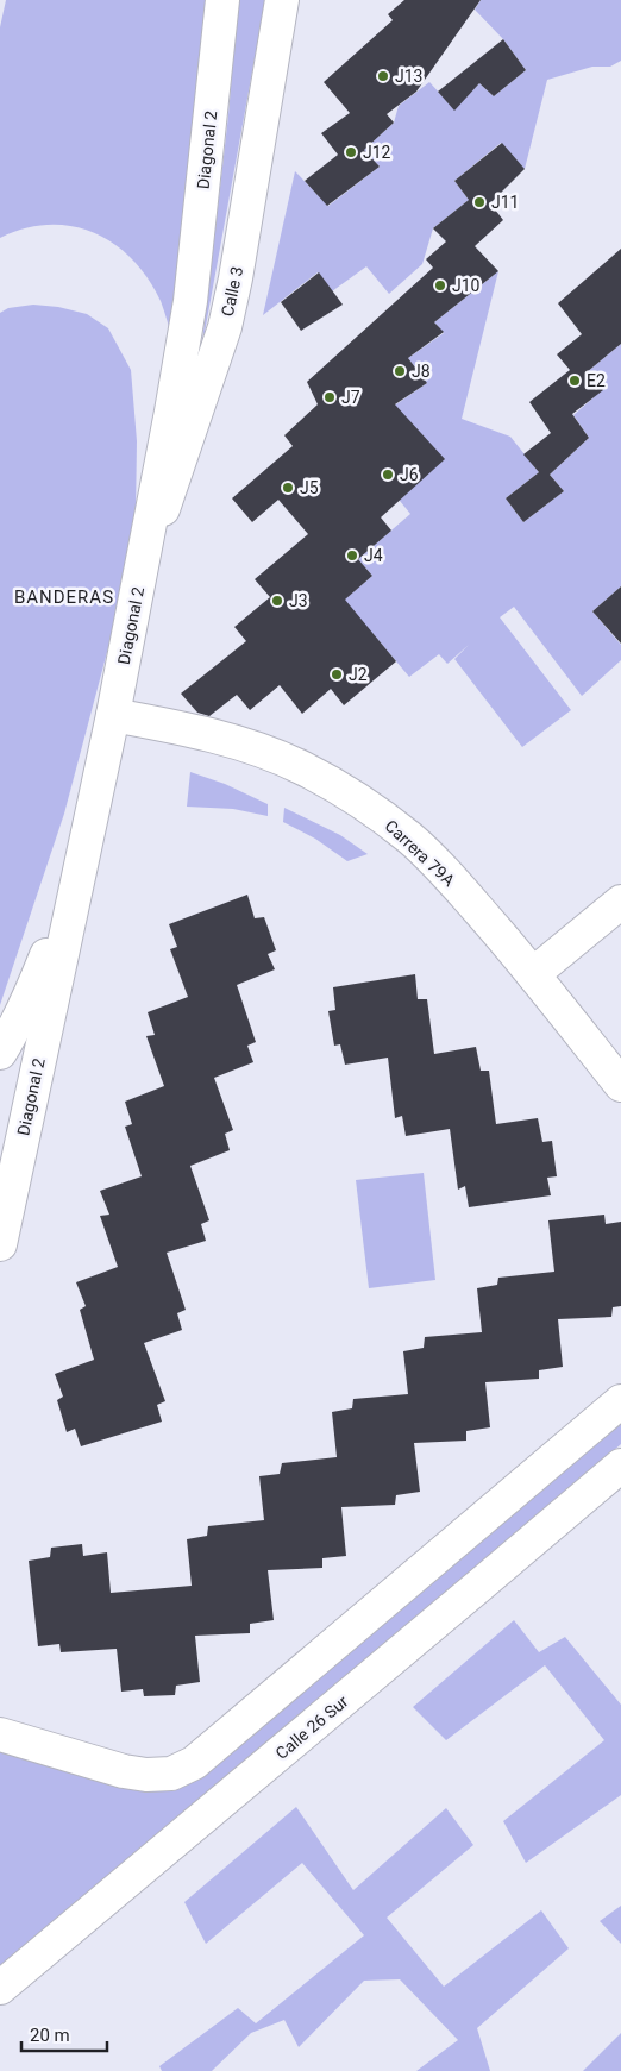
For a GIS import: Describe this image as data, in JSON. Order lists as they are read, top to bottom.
{
  "streets": {
    "main road": [
      "Diagonal 2",
      "Calle 3",
      "Carrera 79A",
      "Calle 26 Sur"
    ]
  },
  "crossings": [
    ["Diagonal 2", "Calle 3"],
    ["Diagonal 2", "Carrera 79A"]
  ],
  "districts": ["BANDERAS"],
  "places": [
    "J13",
    "J12",
    "J11",
    "J10",
    "J8",
    "E2",
    "J7",
    "J6",
    "J5",
    "J4",
    "J3",
    "J2"
  ],
  "scale_bar": "20 m"
}
